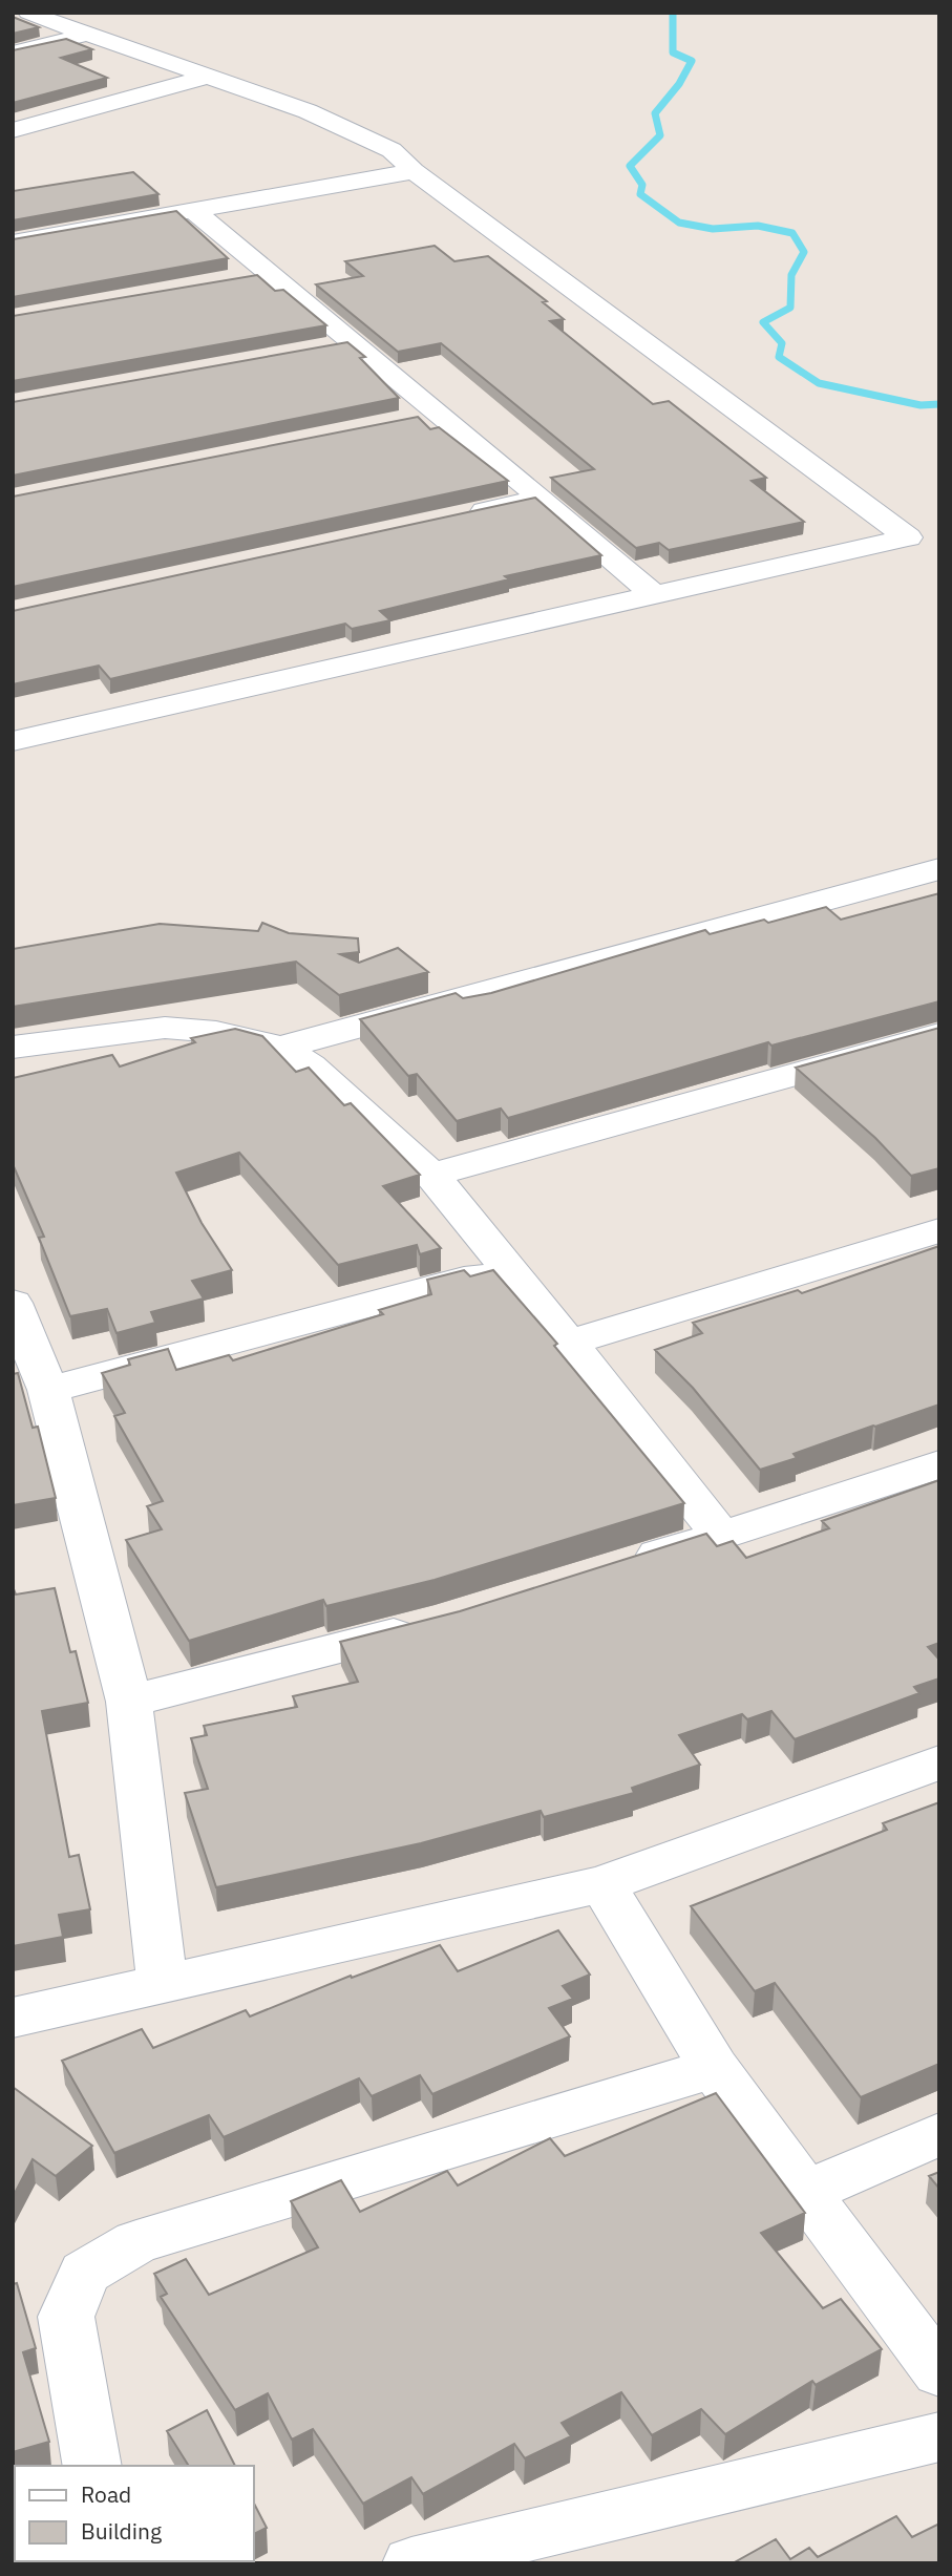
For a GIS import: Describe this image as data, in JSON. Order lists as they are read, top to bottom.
{
  "legend": ["Road", "Building"]
}
